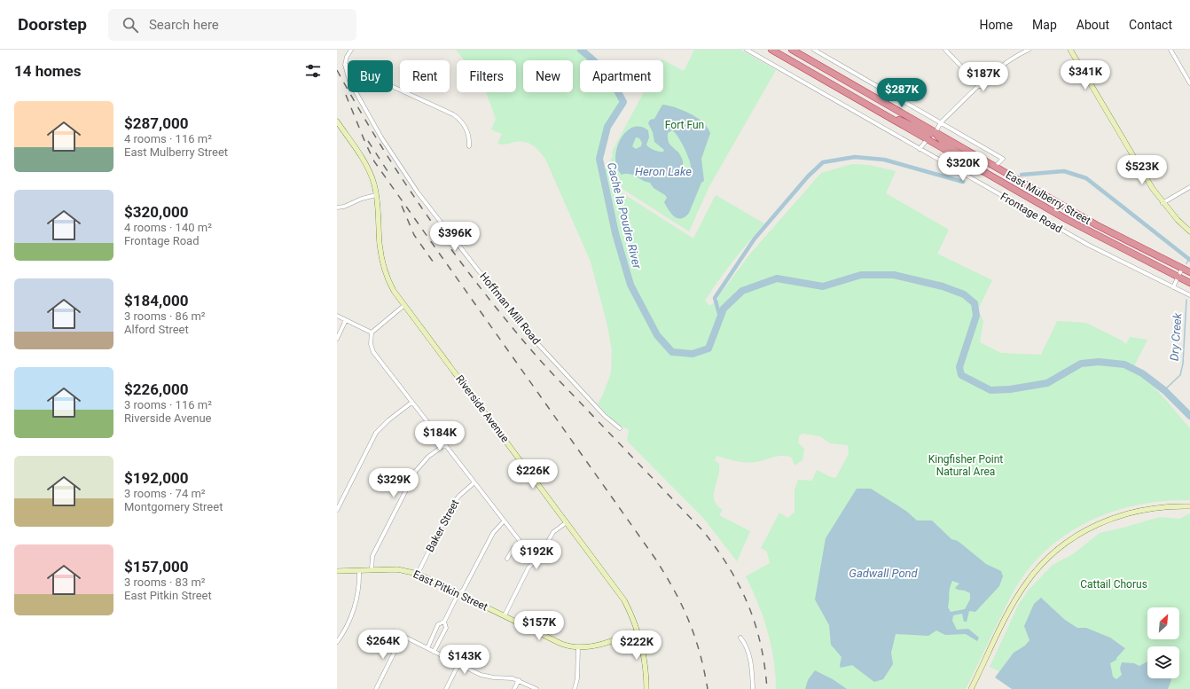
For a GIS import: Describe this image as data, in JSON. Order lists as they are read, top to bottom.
{
  "streets": {
    "highway": ["East Mulberry Street"],
    "main road": ["Riverside Avenue", "East Pitkin Street"],
    "street": ["Frontage Road", "Hoffman Mill Road", "Baker Street"]
  },
  "crossings": [
    ["Riverside Avenue", "East Pitkin Street"],
    ["Baker Street", "East Pitkin Street"]
  ],
  "water": [
    "Heron Lake",
    "Cache la Poudre River",
    "Dry Creek",
    "Gadwall Pond"
  ],
  "parks": ["Fort Fun", "Kingfisher Point Natural Area", "Cattail Chorus"],
  "north": "top right",
  "page": {
    "header": "Doorstep",
    "search": "Search here",
    "nav": [
      "Home",
      "Map",
      "About",
      "Contact"
    ],
    "heading": "14 homes",
    "price": [
      "$341K",
      "$187K",
      "$287K",
      "$320K",
      "$523K",
      "$396K",
      "$184K",
      "$226K",
      "$329K",
      "$192K",
      "$157K",
      "$264K",
      "$222K",
      "$143K"
    ],
    "chip": [
      "Buy",
      "Rent",
      "Filters",
      "New",
      "Apartment"
    ],
    "list": [
      {
        "name": "$287,000",
        "note": "4 rooms · 116 m² · East Mulberry Street"
      },
      {
        "name": "$320,000",
        "note": "4 rooms · 140 m² · Frontage Road"
      },
      {
        "name": "$184,000",
        "note": "3 rooms · 86 m² · Alford Street"
      },
      {
        "name": "$226,000",
        "note": "3 rooms · 116 m² · Riverside Avenue"
      },
      {
        "name": "$192,000",
        "note": "3 rooms · 74 m² · Montgomery Street"
      },
      {
        "name": "$157,000",
        "note": "3 rooms · 83 m² · East Pitkin Street"
      }
    ]
  }
}
